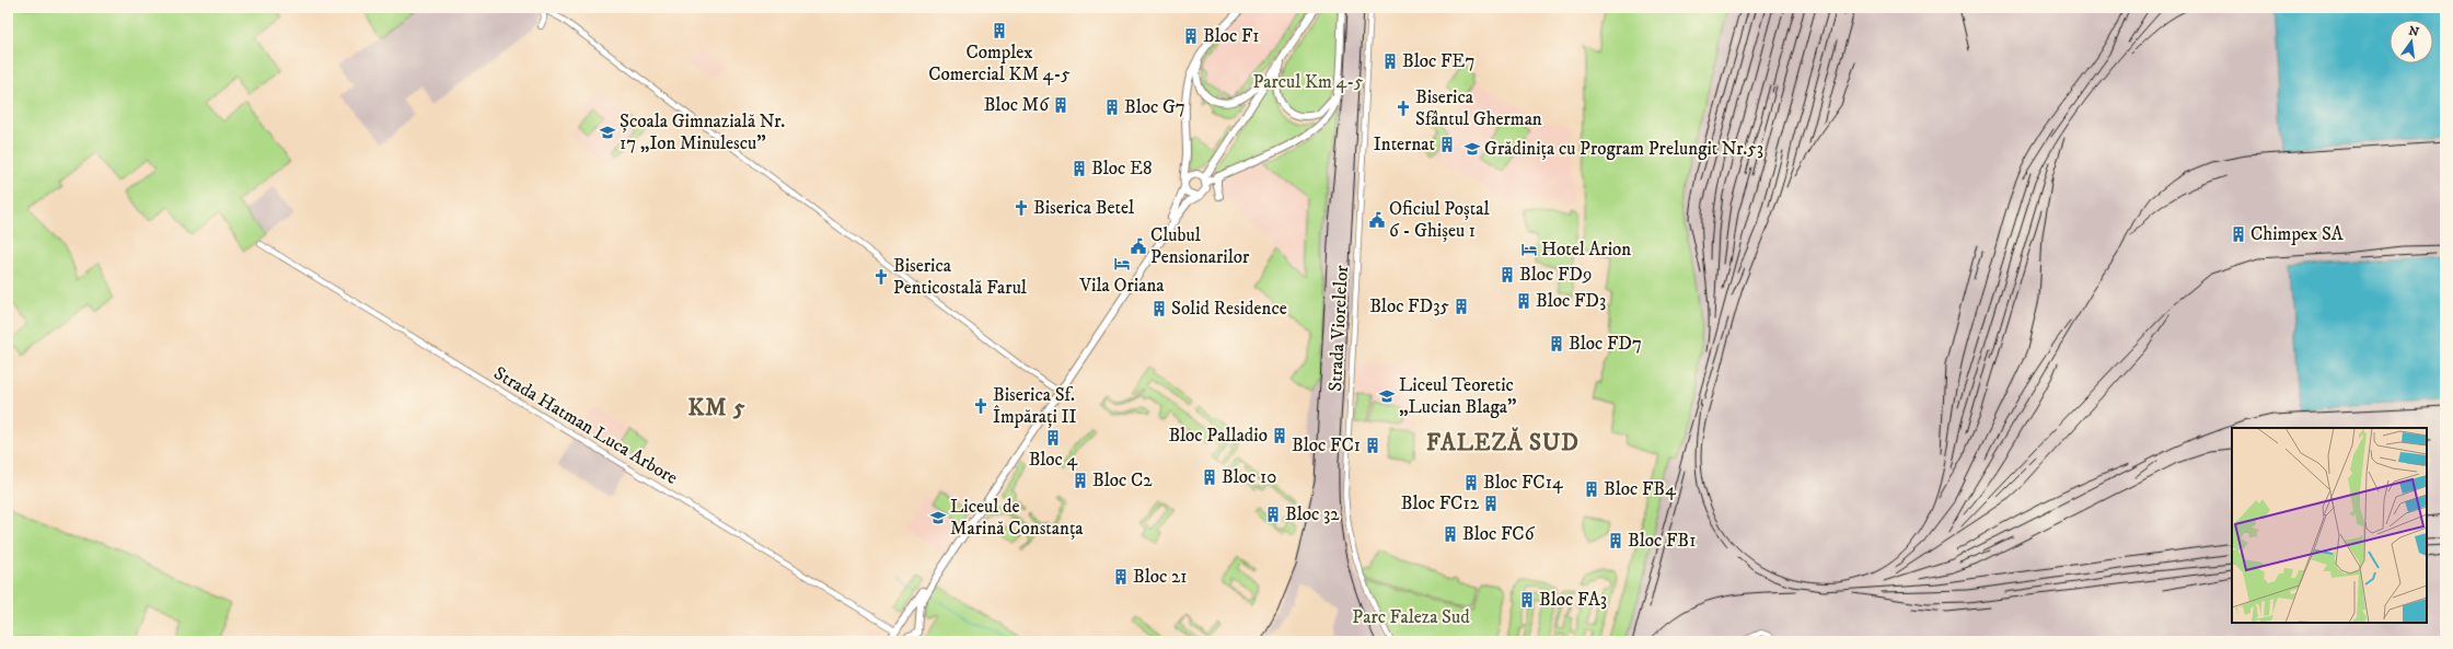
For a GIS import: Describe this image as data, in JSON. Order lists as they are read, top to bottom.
{
  "streets": {
    "street": ["Strada Viorelelor", "Strada Hatman Luca Arbore"]
  },
  "districts": ["KM 5", "FALEZĂ SUD"],
  "parks": ["Parcul Km 4-5", "Parc Faleza Sud"],
  "places": {
    "building": [
      "Complex Comercial KM 4-5",
      "Bloc F1",
      "Bloc FE7",
      "Bloc M6",
      "Bloc G7",
      "Internat",
      "Bloc E8",
      "Chimpex SA",
      "Bloc FD9",
      "Bloc FD3",
      "Bloc FD35",
      "Solid Residence",
      "Bloc FD7",
      "Bloc Palladio",
      "Bloc 4",
      "Bloc FC1",
      "Bloc 10",
      "Bloc C2",
      "Bloc FC14",
      "Bloc FB4",
      "Bloc FC12",
      "Bloc 32",
      "Bloc FC6",
      "Bloc FB1",
      "Bloc 21",
      "Bloc FA3"
    ],
    "church": [
      "Biserica Sfântul Gherman",
      "Biserica Betel",
      "Biserica Penticostală Farul",
      "Biserica Sf. Împărați II"
    ],
    "school or university": [
      "Școala Gimnazială Nr. 17 „Ion Minulescu”",
      "Grădinița cu Program Prelungit Nr.53",
      "Liceul Teoretic „Lucian Blaga”",
      "Liceul de Marină Constanța"
    ],
    "public building": ["Oficiul Poștal 6 - Ghișeu 1", "Clubul Pensionarilor"],
    "hotel": ["Hotel Arion", "Vila Oriana"]
  },
  "north": "top"
}
